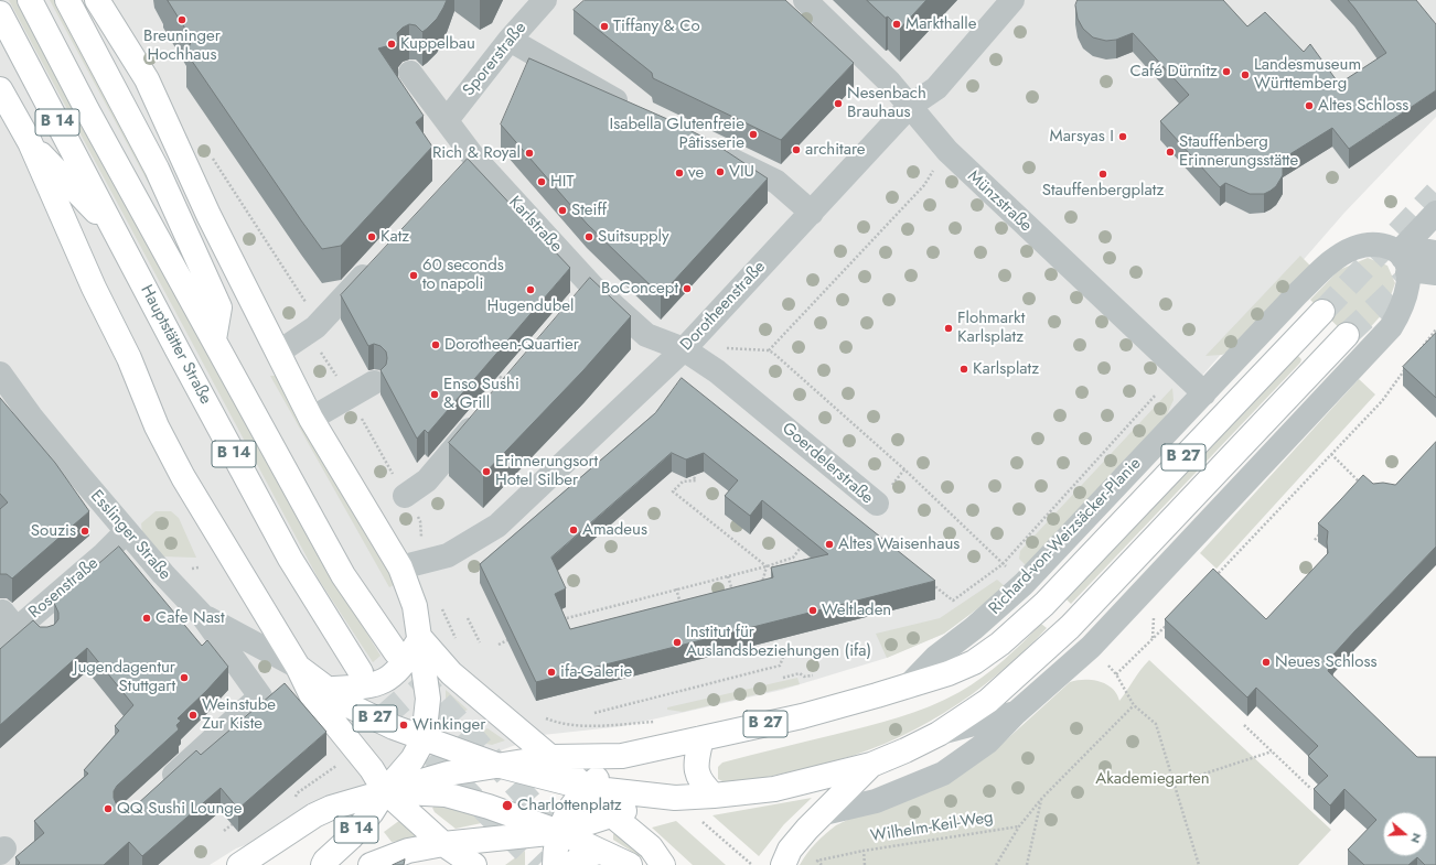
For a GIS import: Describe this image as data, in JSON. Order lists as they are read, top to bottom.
{
  "streets": {
    "main road": [
      "B 14",
      "Hauptstätter Straße",
      "B 27",
      "Richard-von-Weizsäcker-Planie"
    ],
    "street": [
      "Sporerstraße",
      "Münzstraße",
      "Karlstraße",
      "Dorotheenstraße",
      "Goerdelerstraße",
      "Esslinger Straße",
      "Rosenstraße"
    ],
    "path": ["Wilhelm-Keil-Weg"]
  },
  "crossings": [
    ["Sporerstraße", "Karlstraße"],
    ["B 14", "Dorotheenstraße"],
    ["B 14", "Hauptstätter Straße"],
    ["B 14", "B 27"],
    ["Münzstraße", "Dorotheenstraße"],
    ["Münzstraße", "Richard-von-Weizsäcker-Planie"],
    ["Karlstraße", "Dorotheenstraße"],
    ["Karlstraße", "Goerdelerstraße"],
    ["Dorotheenstraße", "Goerdelerstraße"],
    ["B 27", "Richard-von-Weizsäcker-Planie"],
    ["Esslinger Straße", "Rosenstraße"]
  ],
  "parks": ["Akademiegarten"],
  "places": [
    "Breuninger Hochhaus",
    "Markthalle",
    "Tiffany & Co",
    "Kuppelbau",
    "Café Dürnitz",
    "Landesmuseum Württemberg",
    "Nesenbach Brauhaus",
    "Altes Schloss",
    "Isabella Glutenfreie Pâtisserie",
    "Marsyas I",
    "architare",
    "Stauffenberg Erinnerungsstätte",
    "Rich & Royal",
    "VIU",
    "ve",
    "Stauffenbergplatz",
    "HIT",
    "Steiff",
    "Katz",
    "Suitsupply",
    "60 seconds to napoli",
    "BoConcept",
    "Hugendubel",
    "Flohmarkt Karlsplatz",
    "Dorotheen-Quartier",
    "Karlsplatz",
    "Enso Sushi & Grill",
    "Erinnerungsort Hotel Silber",
    "Amadeus",
    "Souzis",
    "Altes Waisenhaus",
    "Weltladen",
    "Cafe Nast",
    "Institut für Auslandsbeziehungen (ifa)",
    "Neues Schloss",
    "ifa-Galerie",
    "Jugendagentur Stuttgart",
    "Weinstube Zur Kiste",
    "Winkinger",
    "Charlottenplatz",
    "QQ Sushi Lounge"
  ],
  "north": "right"
}
